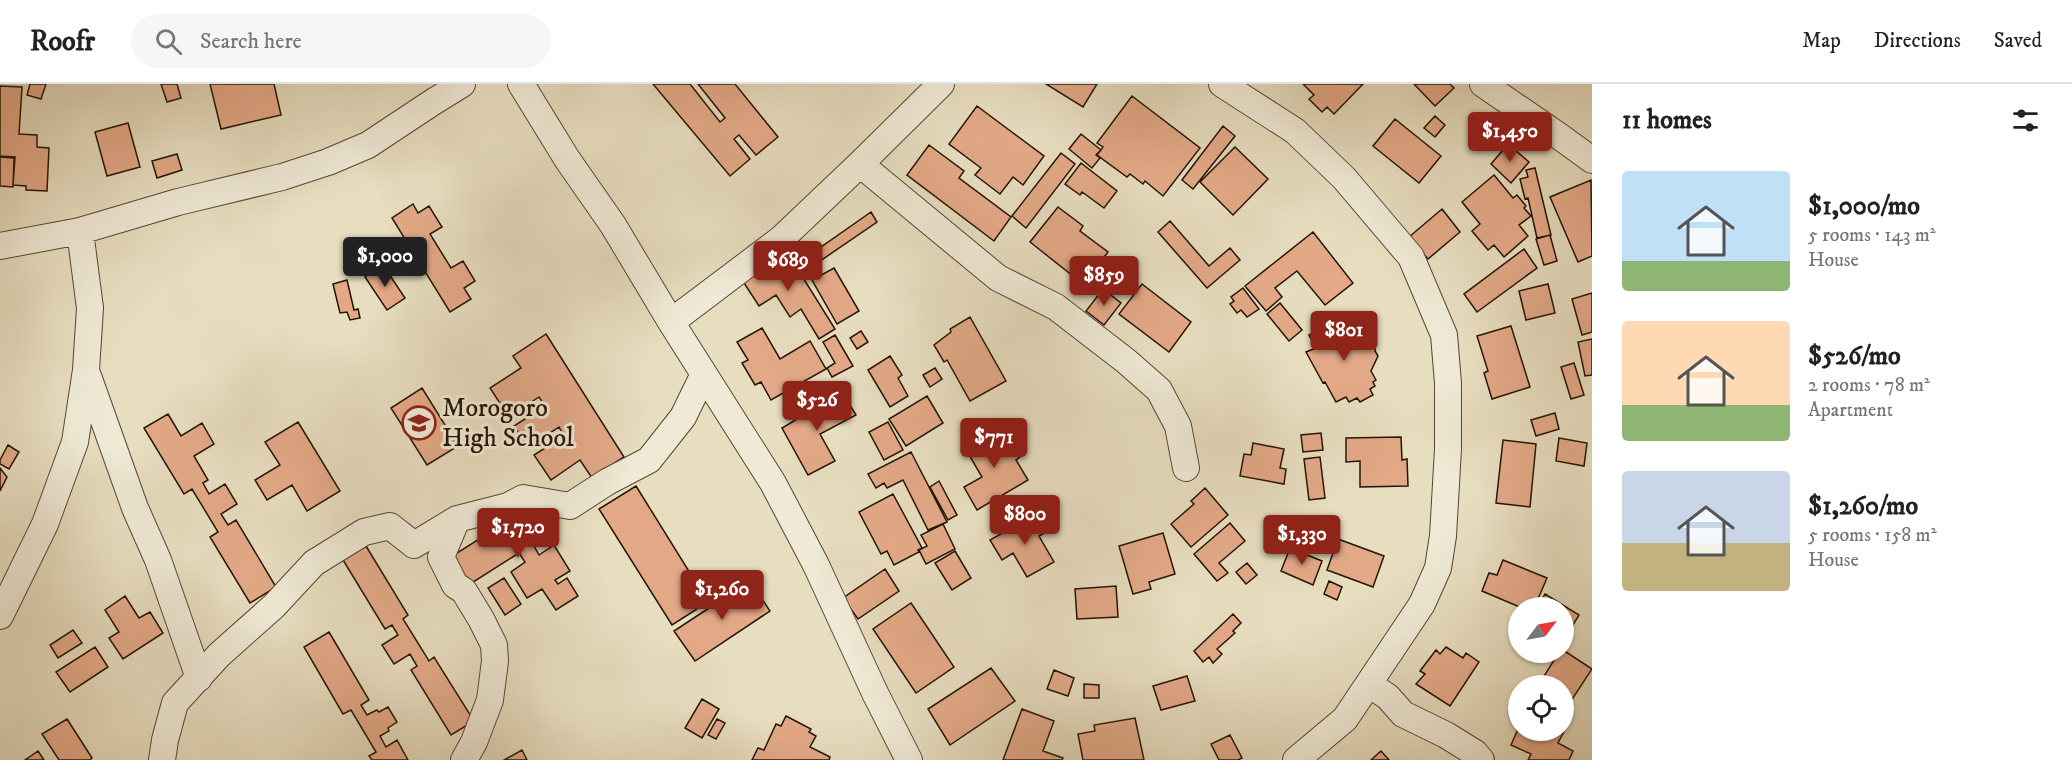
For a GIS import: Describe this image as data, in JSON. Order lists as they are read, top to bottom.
{
  "places": {
    "school or university": ["Morogoro High School"]
  },
  "north": "top right",
  "page": {
    "header": "Roofr",
    "search": "Search here",
    "nav": ["Map", "Directions", "Saved"],
    "heading": "11 homes",
    "price": [
      "$1,450",
      "$1,000",
      "$689",
      "$859",
      "$801",
      "$526",
      "$771",
      "$800",
      "$1,720",
      "$1,330",
      "$1,260"
    ],
    "list": [
      {
        "name": "$1,000/mo",
        "note": "5 rooms · 143 m² · House"
      },
      {
        "name": "$526/mo",
        "note": "2 rooms · 78 m² · Apartment"
      },
      {
        "name": "$1,260/mo",
        "note": "5 rooms · 158 m² · House"
      }
    ]
  }
}
